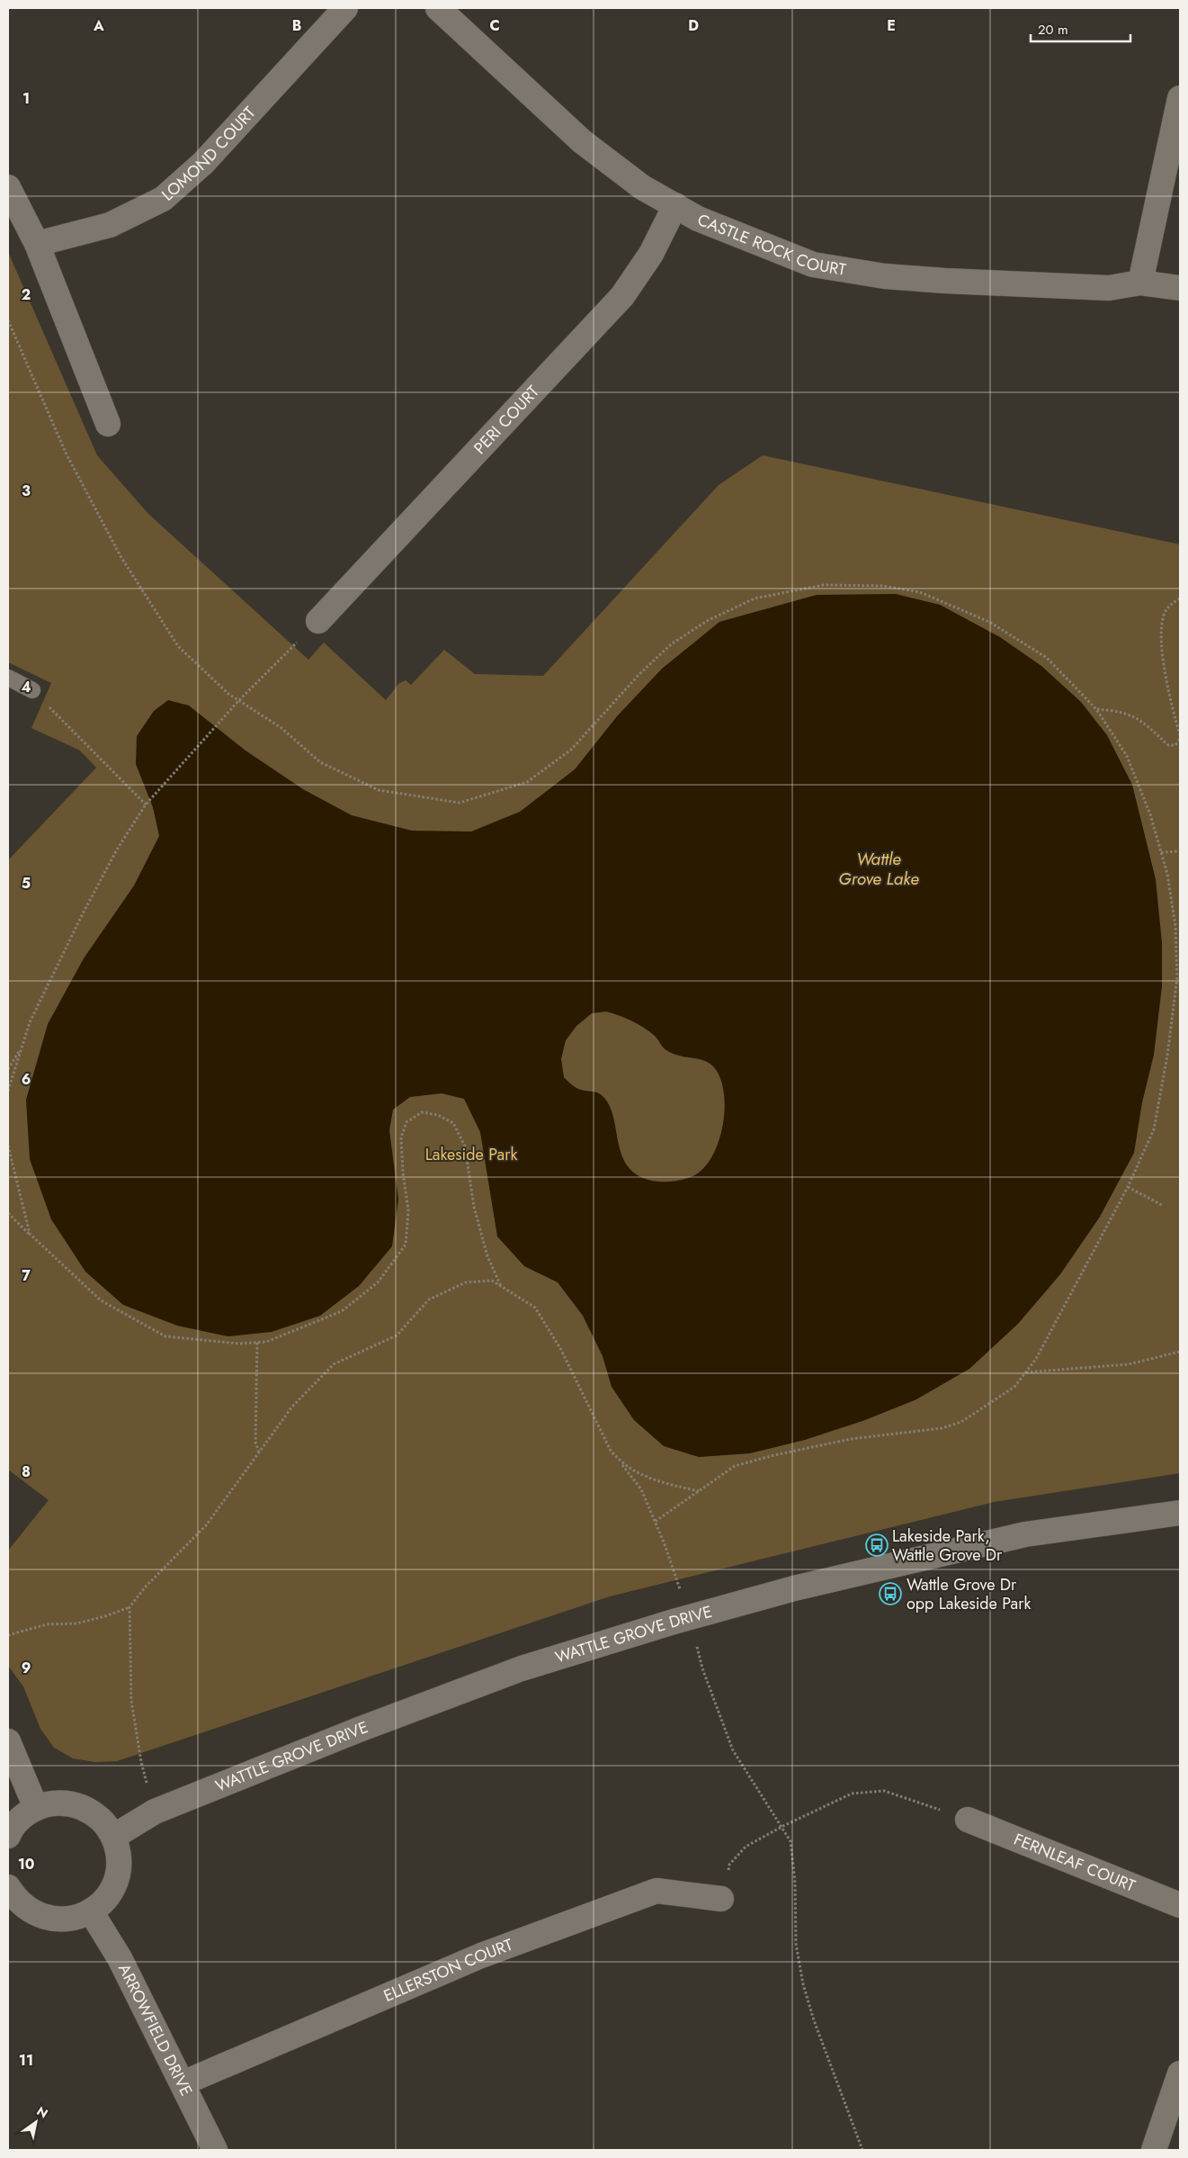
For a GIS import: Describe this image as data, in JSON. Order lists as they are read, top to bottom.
{
  "streets": {
    "street": [
      "LOMOND COURT",
      "CASTLE ROCK COURT",
      "PERI COURT",
      "WATTLE GROVE DRIVE",
      "FERNLEAF COURT",
      "ELLERSTON COURT",
      "ARROWFIELD DRIVE"
    ]
  },
  "crossings": [
    ["CASTLE ROCK COURT", "PERI COURT"],
    ["ELLERSTON COURT", "ARROWFIELD DRIVE"]
  ],
  "water": ["Wattle Grove Lake"],
  "parks": ["Lakeside Park"],
  "places": {
    "bus stop": ["Lakeside Park, Wattle Grove Dr", "Wattle Grove Dr opp Lakeside Park"]
  },
  "scale_bar": "20 m",
  "north": "top right",
  "grid": {
    "columns": [
      "A",
      "B",
      "C",
      "D",
      "E"
    ],
    "rows": [
      "1",
      "2",
      "3",
      "4",
      "5",
      "6",
      "7",
      "8",
      "9",
      "10",
      "11"
    ]
  }
}
